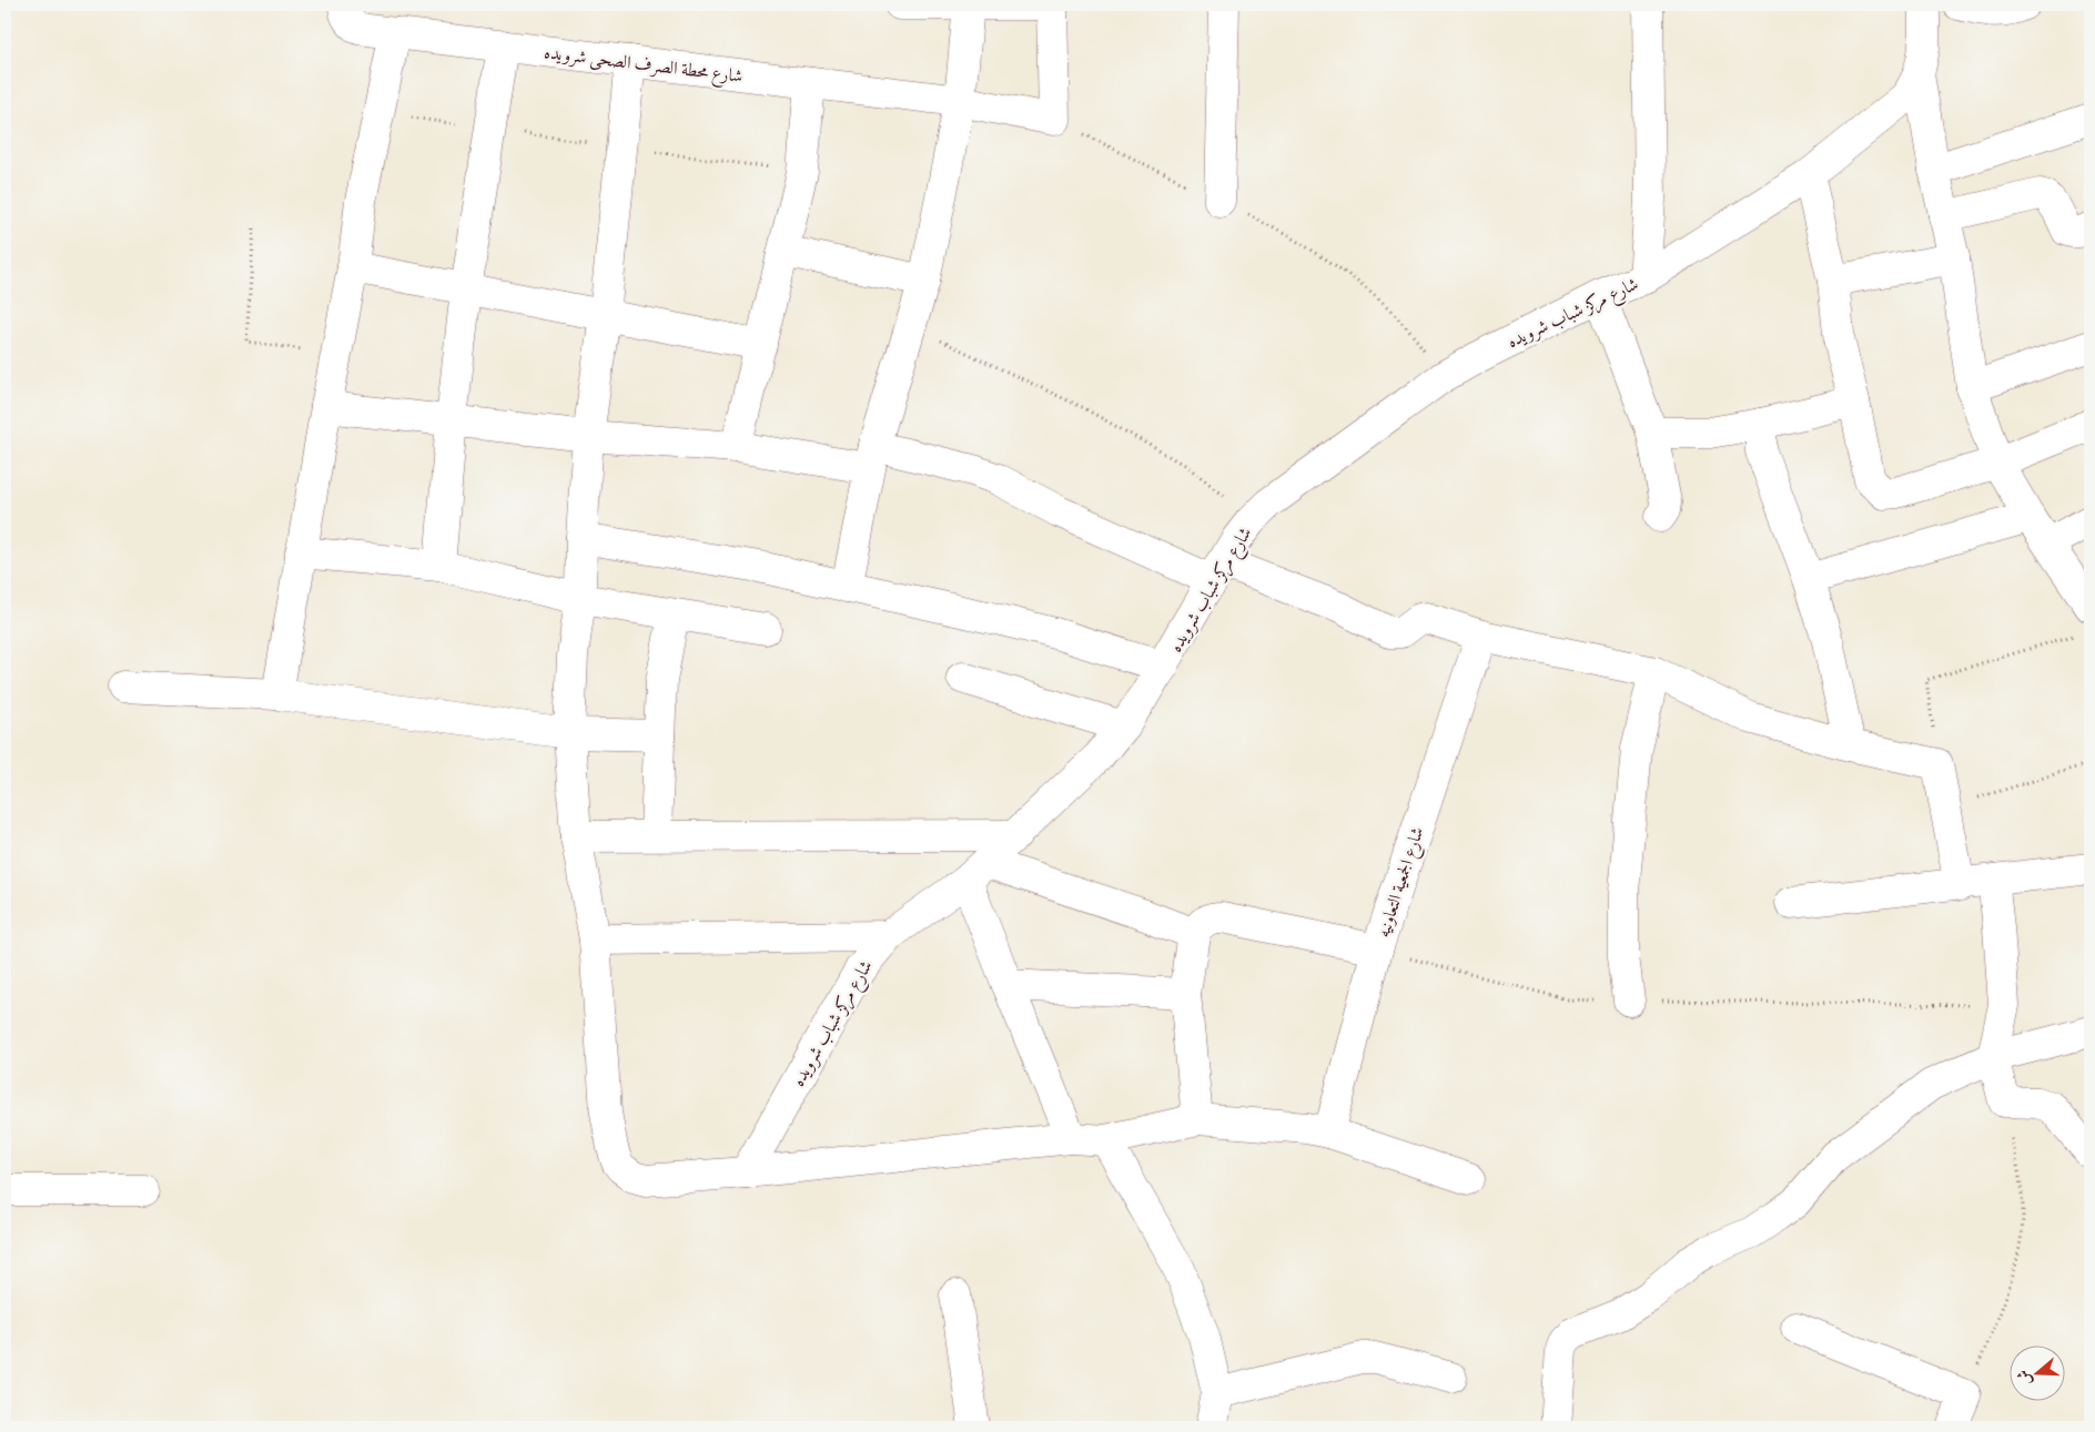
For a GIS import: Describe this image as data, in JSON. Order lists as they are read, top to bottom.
{
  "streets": {
    "street": ["شارع محطة الصرف الصحى شرويده", "شارع مركز شباب شرويده", "شارع الجمعية التعاونيه"]
  },
  "north": "left"
}
